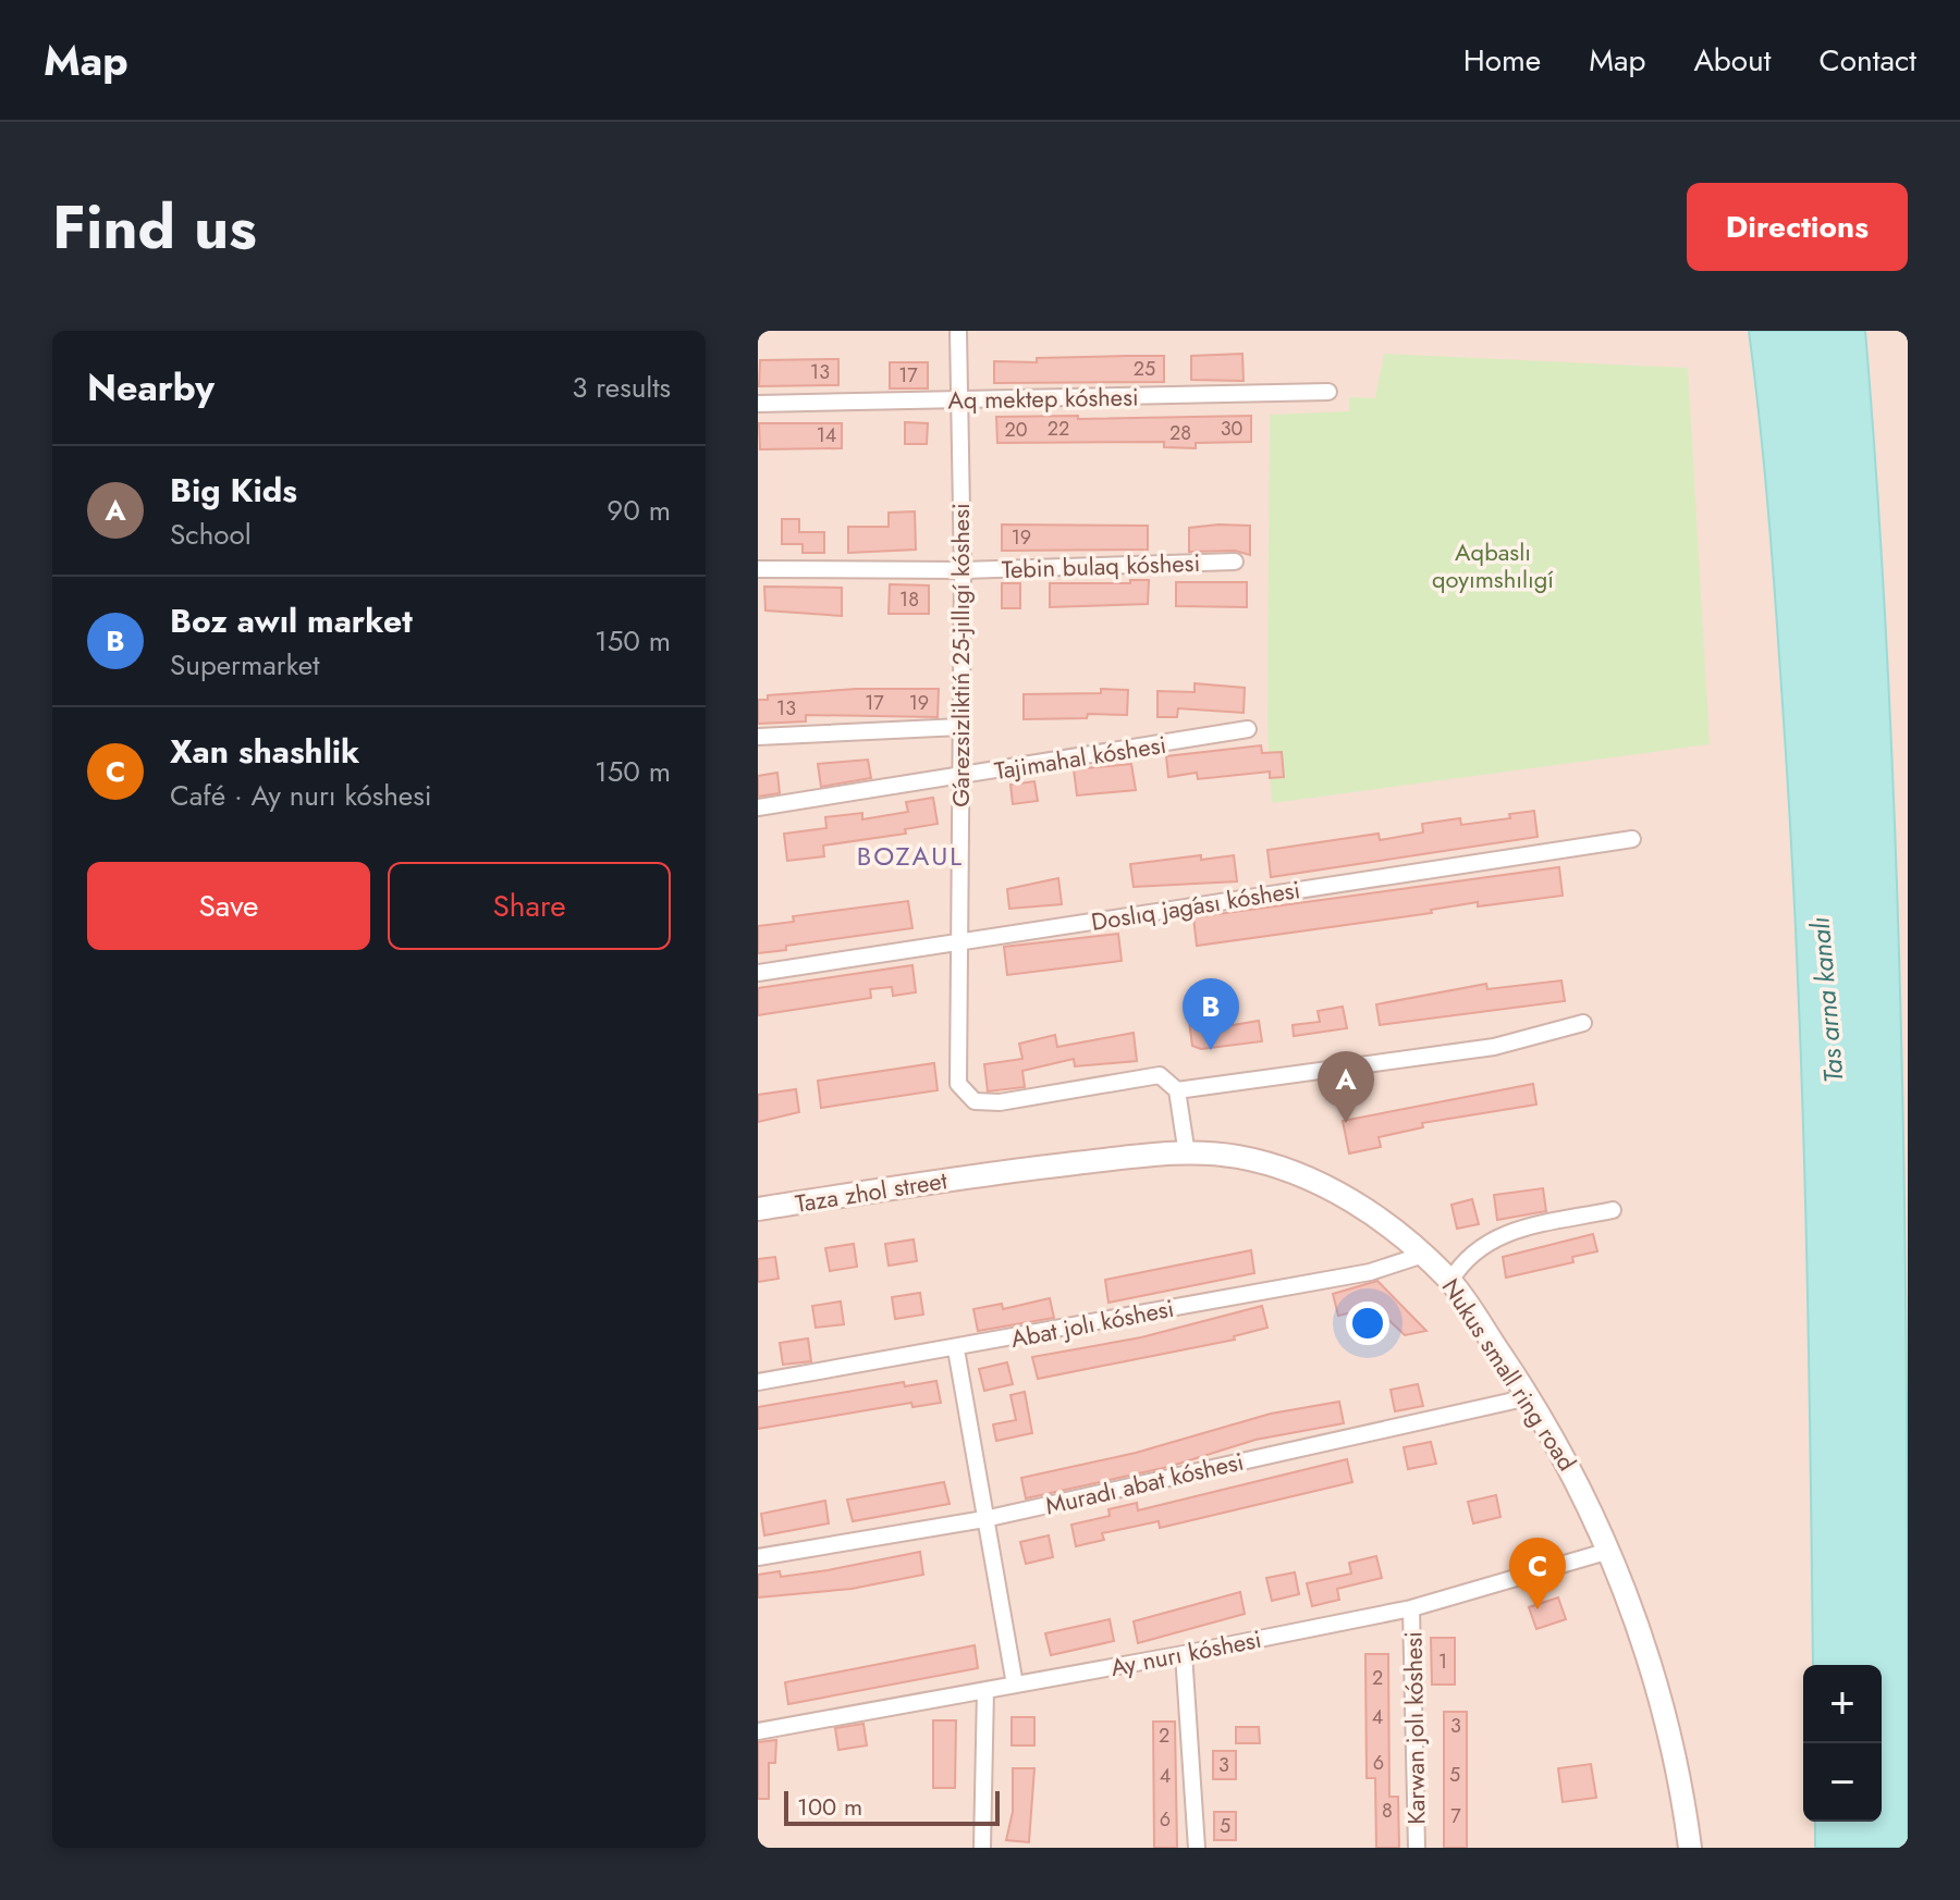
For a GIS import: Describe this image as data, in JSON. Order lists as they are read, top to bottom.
{
  "streets": {
    "main road": ["Taza zhol street", "Nukus small ring road"],
    "street": [
      "Aq mektep kóshesi",
      "Tebin bulaq kóshesi",
      "Ǵarezsizliktiń 25-jıllıǵı kóshesi",
      "Tajimahal kóshesi",
      "Doslıq jaǵası kóshesi",
      "Abat jolı kóshesi",
      "Muradı abat kóshesi",
      "Ay nurı kóshesi",
      "Karwan jolı kóshesi"
    ]
  },
  "crossings": [
    ["Aq mektep kóshesi", "Ǵarezsizliktiń 25-jıllıǵı kóshesi"],
    ["Tebin bulaq kóshesi", "Ǵarezsizliktiń 25-jıllıǵı kóshesi"],
    ["Ǵarezsizliktiń 25-jıllıǵı kóshesi", "Tajimahal kóshesi"],
    ["Ǵarezsizliktiń 25-jıllıǵı kóshesi", "Doslıq jaǵası kóshesi"],
    ["Taza zhol street", "Nukus small ring road"],
    ["Abat jolı kóshesi", "Nukus small ring road"],
    ["Nukus small ring road", "Muradı abat kóshesi"],
    ["Nukus small ring road", "Ay nurı kóshesi"],
    ["Ay nurı kóshesi", "Karwan jolı kóshesi"]
  ],
  "districts": ["BOZAUL"],
  "water": ["Tas arna kanalı"],
  "parks": ["Aqbaslı qoyımshılıǵı"],
  "house_numbers": [
    "25",
    "13",
    "17",
    "22",
    "30",
    "20",
    "28",
    "14",
    "19",
    "18",
    "17",
    "19",
    "13",
    "1",
    "2",
    "4",
    "3",
    "2",
    "6",
    "3",
    "5",
    "4",
    "8",
    "7",
    "6",
    "5"
  ],
  "scale_bar": "100 m",
  "page": {
    "header": "Map",
    "nav": [
      "Home",
      "Map",
      "About",
      "Contact"
    ],
    "title": "Find us",
    "buttons": [
      "Directions",
      ["Save", "Share"]
    ],
    "heading": ["Nearby", "3 results"],
    "list": [
      {
        "mark": "A",
        "name": "Big Kids",
        "note": "School",
        "value": "90 m"
      },
      {
        "mark": "B",
        "name": "Boz awıl market",
        "note": "Supermarket",
        "value": "150 m"
      },
      {
        "mark": "C",
        "name": "Xan shashlik",
        "note": "Café · Ay nurı kóshesi",
        "value": "150 m"
      }
    ],
    "pins": ["B", "A", "C"],
    "map_buttons": ["+", "−"],
    "scale": "100 m"
  }
}
